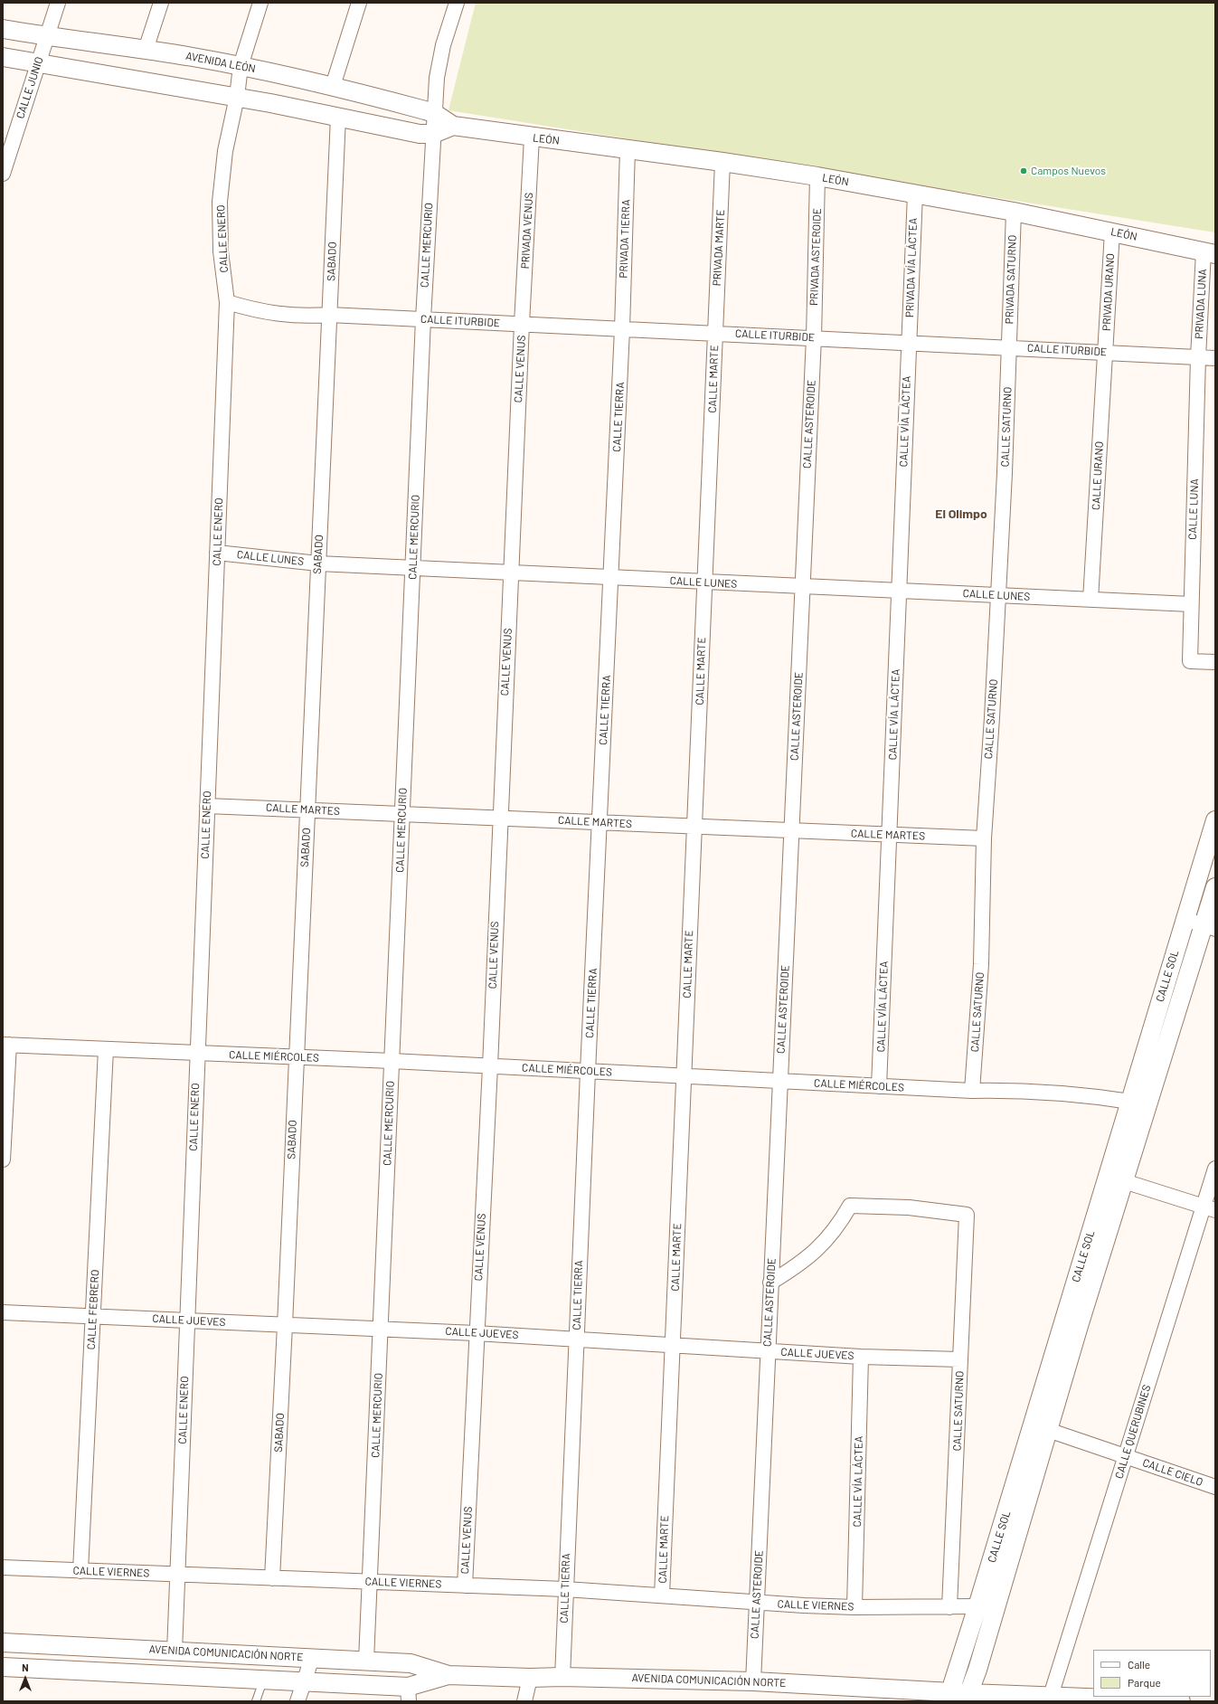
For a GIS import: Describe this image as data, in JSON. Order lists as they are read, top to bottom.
{
  "streets": {
    "street": [
      "AVENIDA LEÓN",
      "CALLE JUNIO",
      "LEÓN",
      "PRIVADA VENUS",
      "CALLE ENERO",
      "PRIVADA TIERRA",
      "CALLE MERCURIO",
      "PRIVADA MARTE",
      "PRIVADA ASTEROIDE",
      "SABADO",
      "PRIVADA VÍA LÁCTEA",
      "PRIVADA SATURNO",
      "PRIVADA URANO",
      "PRIVADA LUNA",
      "CALLE ITURBIDE",
      "CALLE VENUS",
      "CALLE MARTE",
      "CALLE TIERRA",
      "CALLE VÍA LÁCTEA",
      "CALLE ASTEROIDE",
      "CALLE SATURNO",
      "CALLE URANO",
      "CALLE LUNA",
      "CALLE LUNES",
      "CALLE MARTES",
      "CALLE SOL",
      "CALLE MIÉRCOLES",
      "CALLE FEBRERO",
      "CALLE JUEVES",
      "CALLE QUERUBINES",
      "CALLE CIELO",
      "CALLE VIERNES",
      "AVENIDA COMUNICACIÓN NORTE"
    ]
  },
  "crossings": [
    ["AVENIDA LEÓN", "CALLE JUNIO"],
    ["AVENIDA LEÓN", "LEÓN"],
    ["AVENIDA LEÓN", "CALLE ENERO"],
    ["AVENIDA LEÓN", "CALLE MERCURIO"],
    ["LEÓN", "PRIVADA VENUS"],
    ["LEÓN", "PRIVADA TIERRA"],
    ["LEÓN", "CALLE MERCURIO"],
    ["LEÓN", "PRIVADA MARTE"],
    ["LEÓN", "PRIVADA ASTEROIDE"],
    ["LEÓN", "PRIVADA VÍA LÁCTEA"],
    ["LEÓN", "PRIVADA SATURNO"],
    ["LEÓN", "PRIVADA URANO"],
    ["LEÓN", "PRIVADA LUNA"],
    ["PRIVADA VENUS", "CALLE ITURBIDE"],
    ["PRIVADA VENUS", "CALLE VENUS"],
    ["CALLE ENERO", "CALLE ITURBIDE"],
    ["CALLE ENERO", "CALLE LUNES"],
    ["CALLE ENERO", "CALLE MARTES"],
    ["CALLE ENERO", "CALLE MIÉRCOLES"],
    ["CALLE ENERO", "CALLE JUEVES"],
    ["CALLE ENERO", "CALLE VIERNES"],
    ["CALLE ENERO", "AVENIDA COMUNICACIÓN NORTE"],
    ["PRIVADA TIERRA", "CALLE ITURBIDE"],
    ["PRIVADA TIERRA", "CALLE TIERRA"],
    ["CALLE MERCURIO", "CALLE ITURBIDE"],
    ["CALLE MERCURIO", "CALLE LUNES"],
    ["CALLE MERCURIO", "CALLE MARTES"],
    ["CALLE MERCURIO", "CALLE MIÉRCOLES"],
    ["CALLE MERCURIO", "CALLE JUEVES"],
    ["CALLE MERCURIO", "CALLE VIERNES"],
    ["CALLE MERCURIO", "AVENIDA COMUNICACIÓN NORTE"],
    ["PRIVADA MARTE", "CALLE ITURBIDE"],
    ["PRIVADA MARTE", "CALLE MARTE"],
    ["PRIVADA ASTEROIDE", "CALLE ITURBIDE"],
    ["PRIVADA ASTEROIDE", "CALLE ASTEROIDE"],
    ["SABADO", "CALLE ITURBIDE"],
    ["SABADO", "CALLE LUNES"],
    ["SABADO", "CALLE MARTES"],
    ["SABADO", "CALLE MIÉRCOLES"],
    ["SABADO", "CALLE JUEVES"],
    ["SABADO", "CALLE VIERNES"],
    ["PRIVADA VÍA LÁCTEA", "CALLE ITURBIDE"],
    ["PRIVADA VÍA LÁCTEA", "CALLE VÍA LÁCTEA"],
    ["PRIVADA SATURNO", "CALLE ITURBIDE"],
    ["PRIVADA SATURNO", "CALLE SATURNO"],
    ["PRIVADA URANO", "CALLE ITURBIDE"],
    ["PRIVADA URANO", "CALLE URANO"],
    ["PRIVADA LUNA", "CALLE ITURBIDE"],
    ["PRIVADA LUNA", "CALLE LUNA"],
    ["CALLE ITURBIDE", "CALLE VENUS"],
    ["CALLE ITURBIDE", "CALLE MARTE"],
    ["CALLE ITURBIDE", "CALLE TIERRA"],
    ["CALLE ITURBIDE", "CALLE VÍA LÁCTEA"],
    ["CALLE ITURBIDE", "CALLE ASTEROIDE"],
    ["CALLE ITURBIDE", "CALLE SATURNO"],
    ["CALLE ITURBIDE", "CALLE URANO"],
    ["CALLE ITURBIDE", "CALLE LUNA"],
    ["CALLE VENUS", "CALLE LUNES"],
    ["CALLE VENUS", "CALLE MARTES"],
    ["CALLE VENUS", "CALLE MIÉRCOLES"],
    ["CALLE VENUS", "CALLE JUEVES"],
    ["CALLE VENUS", "CALLE VIERNES"],
    ["CALLE MARTE", "CALLE LUNES"],
    ["CALLE MARTE", "CALLE MARTES"],
    ["CALLE MARTE", "CALLE MIÉRCOLES"],
    ["CALLE MARTE", "CALLE JUEVES"],
    ["CALLE MARTE", "CALLE VIERNES"],
    ["CALLE TIERRA", "CALLE LUNES"],
    ["CALLE TIERRA", "CALLE MARTES"],
    ["CALLE TIERRA", "CALLE MIÉRCOLES"],
    ["CALLE TIERRA", "CALLE JUEVES"],
    ["CALLE TIERRA", "CALLE VIERNES"],
    ["CALLE TIERRA", "AVENIDA COMUNICACIÓN NORTE"],
    ["CALLE VÍA LÁCTEA", "CALLE LUNES"],
    ["CALLE VÍA LÁCTEA", "CALLE MARTES"],
    ["CALLE VÍA LÁCTEA", "CALLE MIÉRCOLES"],
    ["CALLE VÍA LÁCTEA", "CALLE JUEVES"],
    ["CALLE VÍA LÁCTEA", "CALLE VIERNES"],
    ["CALLE ASTEROIDE", "CALLE SATURNO"],
    ["CALLE ASTEROIDE", "CALLE LUNES"],
    ["CALLE ASTEROIDE", "CALLE MARTES"],
    ["CALLE ASTEROIDE", "CALLE MIÉRCOLES"],
    ["CALLE ASTEROIDE", "CALLE JUEVES"],
    ["CALLE ASTEROIDE", "CALLE VIERNES"],
    ["CALLE ASTEROIDE", "AVENIDA COMUNICACIÓN NORTE"],
    ["CALLE SATURNO", "CALLE LUNES"],
    ["CALLE SATURNO", "CALLE MARTES"],
    ["CALLE SATURNO", "CALLE MIÉRCOLES"],
    ["CALLE SATURNO", "CALLE JUEVES"],
    ["CALLE SATURNO", "CALLE VIERNES"],
    ["CALLE URANO", "CALLE LUNES"],
    ["CALLE LUNA", "CALLE LUNES"],
    ["CALLE SOL", "CALLE MIÉRCOLES"],
    ["CALLE SOL", "CALLE CIELO"],
    ["CALLE SOL", "CALLE VIERNES"],
    ["CALLE SOL", "AVENIDA COMUNICACIÓN NORTE"],
    ["CALLE MIÉRCOLES", "CALLE FEBRERO"],
    ["CALLE FEBRERO", "CALLE JUEVES"],
    ["CALLE FEBRERO", "CALLE VIERNES"],
    ["CALLE QUERUBINES", "CALLE CIELO"],
    ["CALLE QUERUBINES", "AVENIDA COMUNICACIÓN NORTE"]
  ],
  "districts": ["El Olimpo"],
  "places": ["Campos Nuevos"],
  "legend": ["Calle", "Parque"],
  "north": "top"
}
